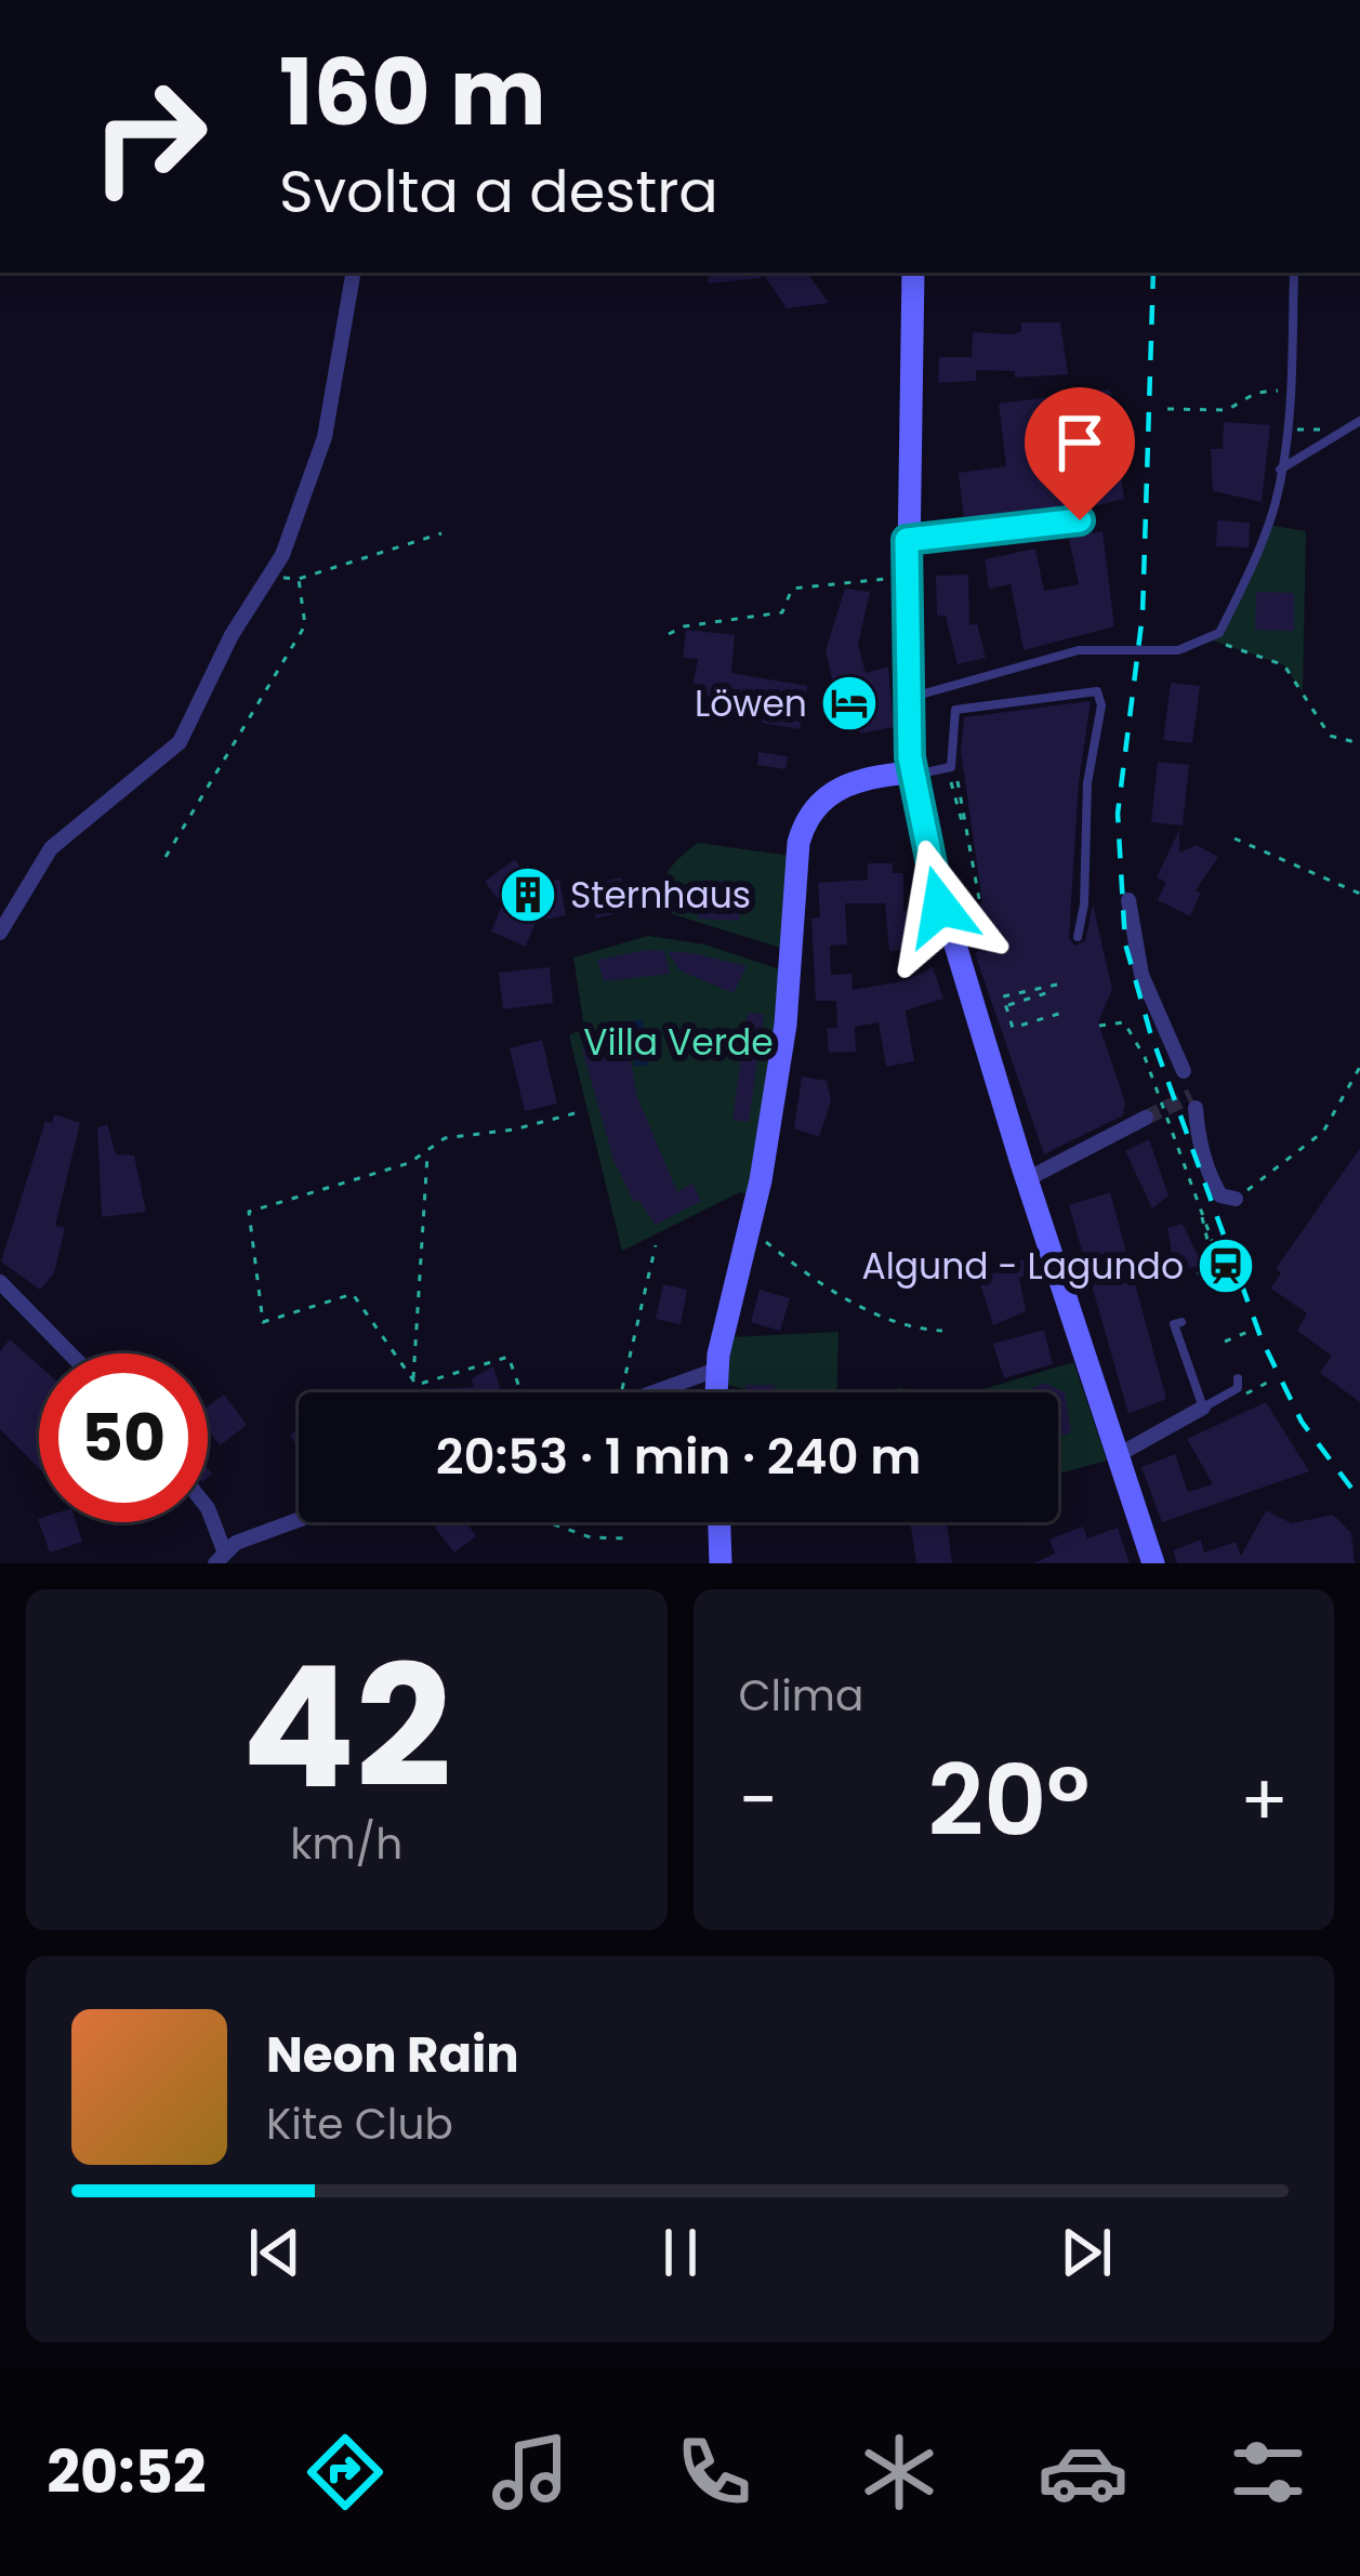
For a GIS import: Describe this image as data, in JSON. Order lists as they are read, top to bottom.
{
  "parks": ["Villa Verde"],
  "places": {
    "hotel": ["Löwen"],
    "building": ["Sternhaus"],
    "station": ["Algund - Lagundo"]
  },
  "page": {
    "turn": ["160 m", "Svolta a destra"],
    "limit": "50",
    "trip": "20:53 · 1 min · 240 m",
    "tile": [
      ["42", "km/h"],
      "Clima"
    ],
    "heat": ["−", "20°", "+"],
    "song": ["Neon Rain", "Kite Club"],
    "tabs": "20:52"
  }
}
